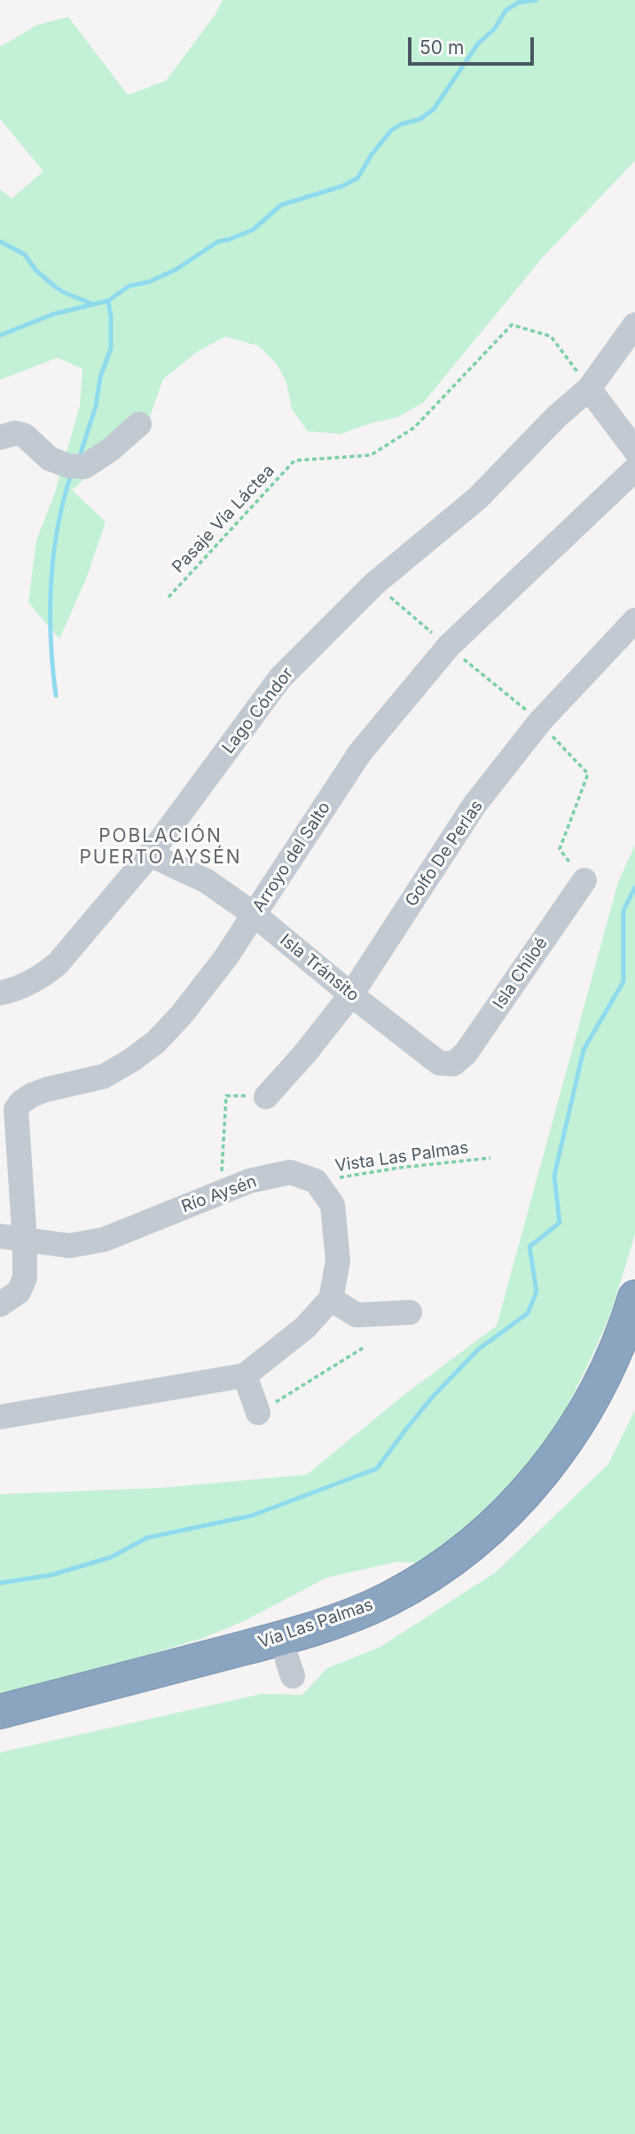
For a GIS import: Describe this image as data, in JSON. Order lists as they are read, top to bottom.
{
  "streets": {
    "highway": ["Vía Las Palmas"],
    "street": [
      "Lago Cóndor",
      "Golfo De Perlas",
      "Arroyo del Salto",
      "Isla Tránsito",
      "Isla Chiloé",
      "Río Aysén"
    ],
    "path": ["Pasaje Vía Láctea", "Vista Las Palmas"]
  },
  "crossings": [
    ["Pasaje Vía Láctea", "Lago Cóndor"],
    ["Lago Cóndor", "Isla Tránsito"],
    ["Golfo De Perlas", "Isla Tránsito"],
    ["Arroyo del Salto", "Isla Tránsito"],
    ["Arroyo del Salto", "Río Aysén"],
    ["Isla Tránsito", "Isla Chiloé"],
    ["Vista Las Palmas", "Río Aysén"]
  ],
  "districts": ["POBLACIÓN PUERTO AYSÉN"],
  "scale_bar": "50 m"
}
